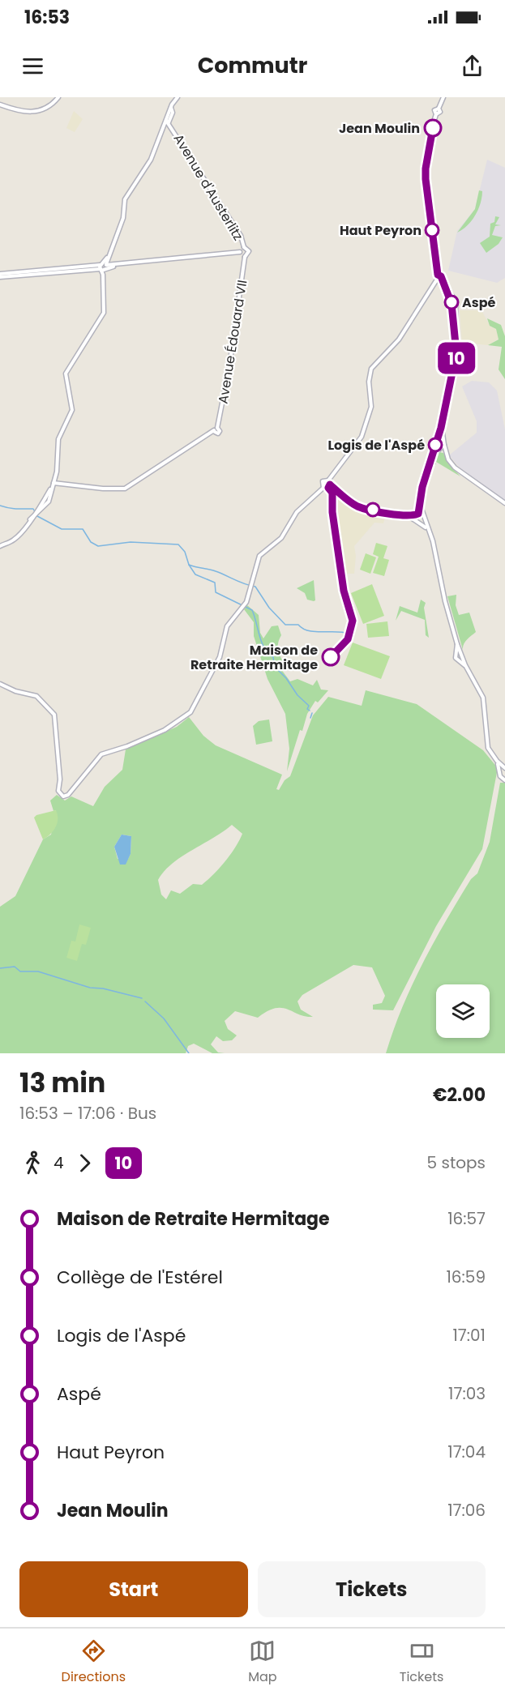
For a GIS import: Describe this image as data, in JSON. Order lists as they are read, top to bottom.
{
  "streets": {
    "street": ["Avenue d'Austerlitz", "Avenue Édouard VII"]
  },
  "crossings": [
    ["Avenue d'Austerlitz", "Avenue Édouard VII"]
  ],
  "places": [
    "Jean Moulin",
    "Haut Peyron",
    "Aspé",
    "Logis de l'Aspé",
    "Maison de Retraite Hermitage"
  ],
  "lines": ["bus line 10"],
  "page": {
    "status": "16:53",
    "header": "Commutr",
    "on_map": "10",
    "heading": ["13 min", "16:53 – 17:06 · Bus", "€2.00"],
    "legs": ["4", "10", "5 stops"],
    "list": [
      {
        "name": "Maison de Retraite Hermitage",
        "value": "16:57"
      },
      {
        "name": "Collège de l'Estérel",
        "value": "16:59"
      },
      {
        "name": "Logis de l'Aspé",
        "value": "17:01"
      },
      {
        "name": "Aspé",
        "value": "17:03"
      },
      {
        "name": "Haut Peyron",
        "value": "17:04"
      },
      {
        "name": "Jean Moulin",
        "value": "17:06"
      }
    ],
    "buttons": ["Start", "Tickets"],
    "tabs": ["Directions", "Map", "Tickets"]
  }
}
